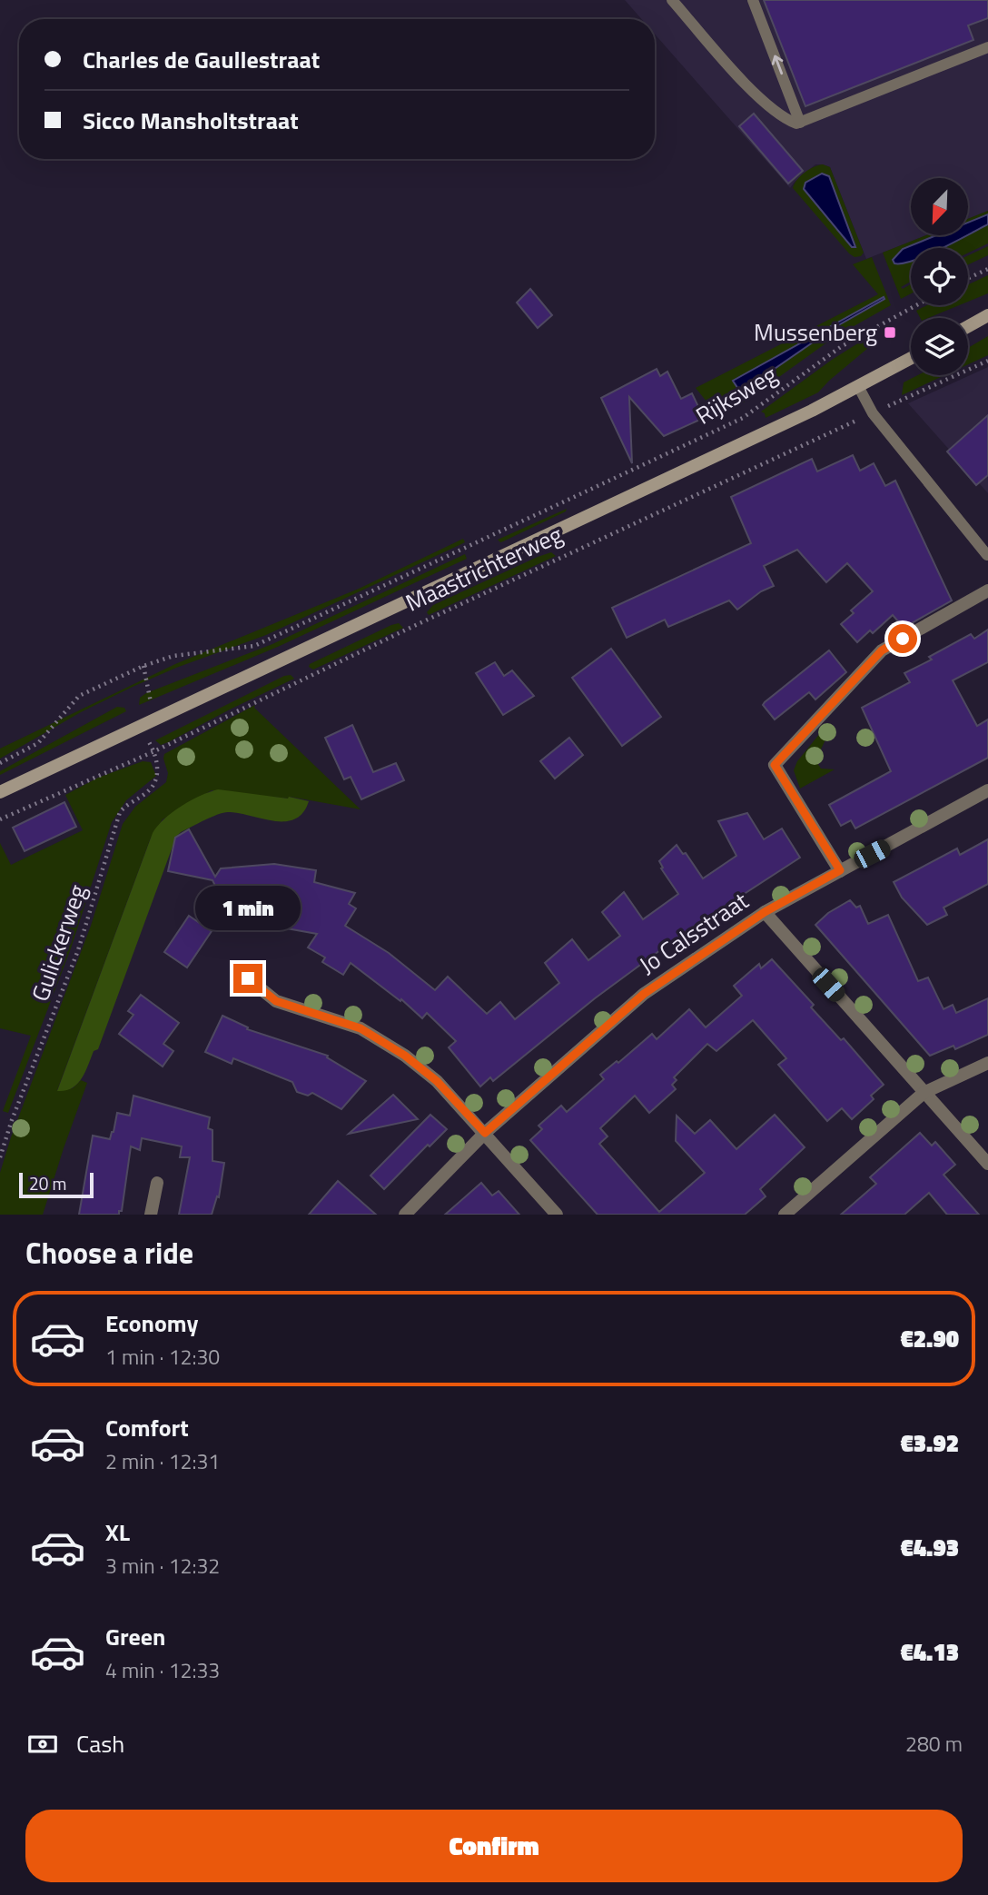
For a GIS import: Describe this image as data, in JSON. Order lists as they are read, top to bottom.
{
  "streets": {
    "main road": ["Maastrichterweg"],
    "street": ["Jo Calsstraat"],
    "path": ["Rijksweg", "Gulickerweg"]
  },
  "crossings": [
    ["Rijksweg", "Maastrichterweg"],
    ["Maastrichterweg", "Gulickerweg"]
  ],
  "places": {
    "transit": ["Mussenberg"]
  },
  "scale_bar": "20 m",
  "north": "bottom left",
  "page": {
    "banner": ["Charles de Gaullestraat", "Sicco Mansholtstraat"],
    "bubble": "1 min",
    "scale": "20 m",
    "heading": "Choose a ride",
    "list": [
      {
        "name": "Economy",
        "note": "1 min · 12:30",
        "value": "€2.90"
      },
      {
        "name": "Comfort",
        "note": "2 min · 12:31",
        "value": "€3.92"
      },
      {
        "name": "XL",
        "note": "3 min · 12:32",
        "value": "€4.93"
      },
      {
        "name": "Green",
        "note": "4 min · 12:33",
        "value": "€4.13"
      }
    ],
    "pay": ["Cash", "280 m"],
    "buttons": "Confirm"
  }
}
